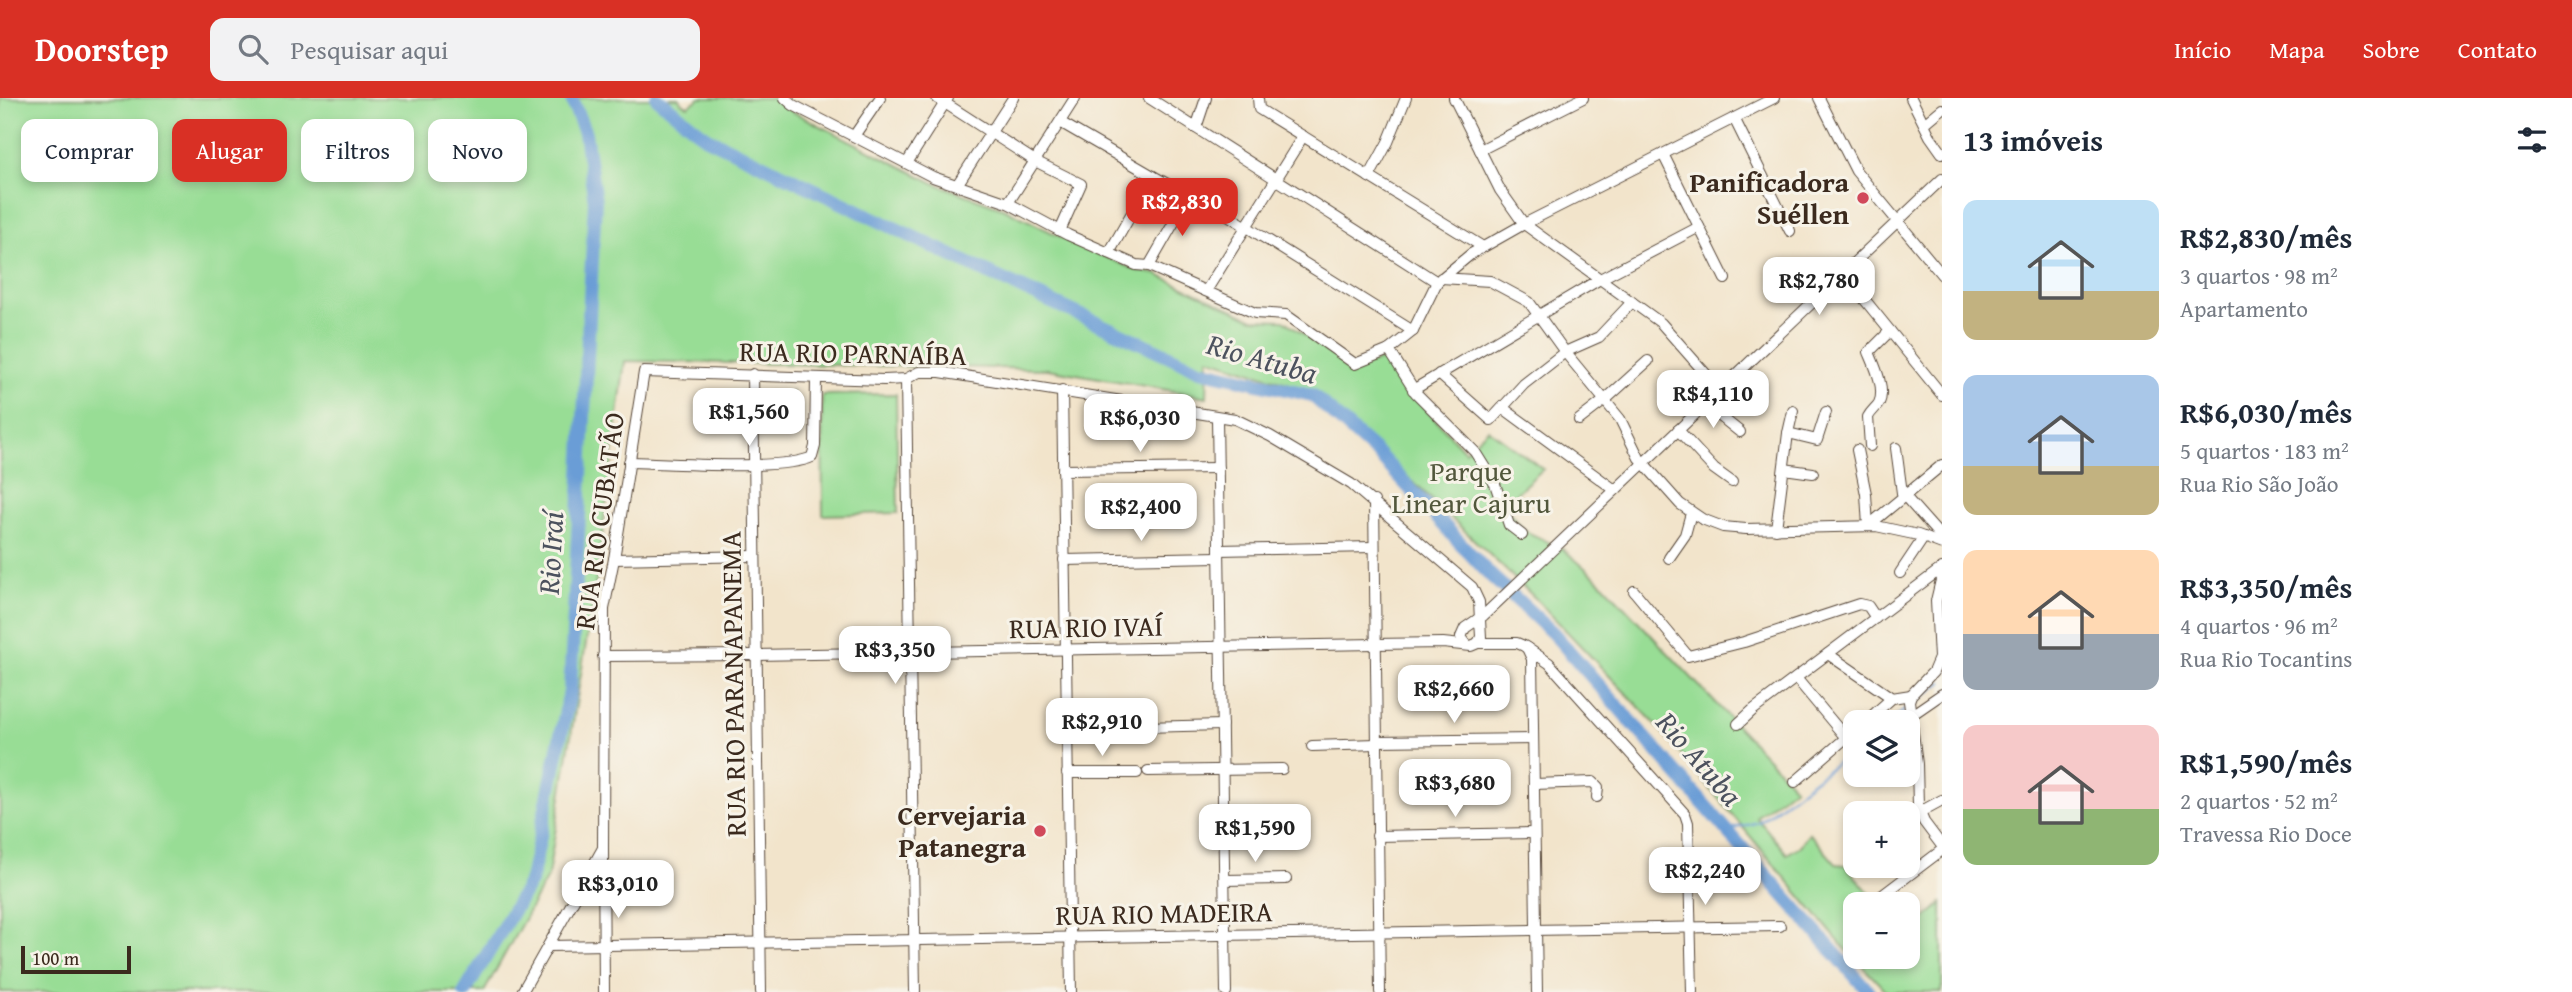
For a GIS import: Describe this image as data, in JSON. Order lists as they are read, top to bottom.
{
  "streets": {
    "street": [
      "RUA RIO PARNAÍBA",
      "RUA RIO CUBATÃO",
      "RUA RIO IVAÍ",
      "RUA RIO PARANAPANEMA",
      "RUA RIO MADEIRA"
    ]
  },
  "crossings": [
    ["RUA RIO PARNAÍBA", "RUA RIO CUBATÃO"],
    ["RUA RIO PARNAÍBA", "RUA RIO IVAÍ"],
    ["RUA RIO PARNAÍBA", "RUA RIO PARANAPANEMA"],
    ["RUA RIO CUBATÃO", "RUA RIO IVAÍ"],
    ["RUA RIO CUBATÃO", "RUA RIO MADEIRA"],
    ["RUA RIO IVAÍ", "RUA RIO PARANAPANEMA"],
    ["RUA RIO PARANAPANEMA", "RUA RIO MADEIRA"]
  ],
  "water": ["Rio Atuba", "Rio Iraí"],
  "parks": ["Parque Linear Cajuru"],
  "places": ["Panificadora Suéllen", "Cervejaria Patanegra"],
  "scale_bar": "100 m",
  "page": {
    "header": "Doorstep",
    "search": "Pesquisar aqui",
    "nav": [
      "Início",
      "Mapa",
      "Sobre",
      "Contato"
    ],
    "heading": "13 imóveis",
    "chip": [
      "Comprar",
      "Alugar",
      "Filtros",
      "Novo"
    ],
    "price": [
      "R$2,830",
      "R$2,780",
      "R$4,110",
      "R$1,560",
      "R$6,030",
      "R$2,400",
      "R$3,350",
      "R$2,660",
      "R$2,910",
      "R$3,680",
      "R$1,590",
      "R$2,240",
      "R$3,010"
    ],
    "list": [
      {
        "name": "R$2,830/mês",
        "note": "3 quartos · 98 m² · Apartamento"
      },
      {
        "name": "R$6,030/mês",
        "note": "5 quartos · 183 m² · Rua Rio São João"
      },
      {
        "name": "R$3,350/mês",
        "note": "4 quartos · 96 m² · Rua Rio Tocantins"
      },
      {
        "name": "R$1,590/mês",
        "note": "2 quartos · 52 m² · Travessa Rio Doce"
      }
    ],
    "map_buttons": ["+", "−"],
    "scale": "100 m"
  }
}
